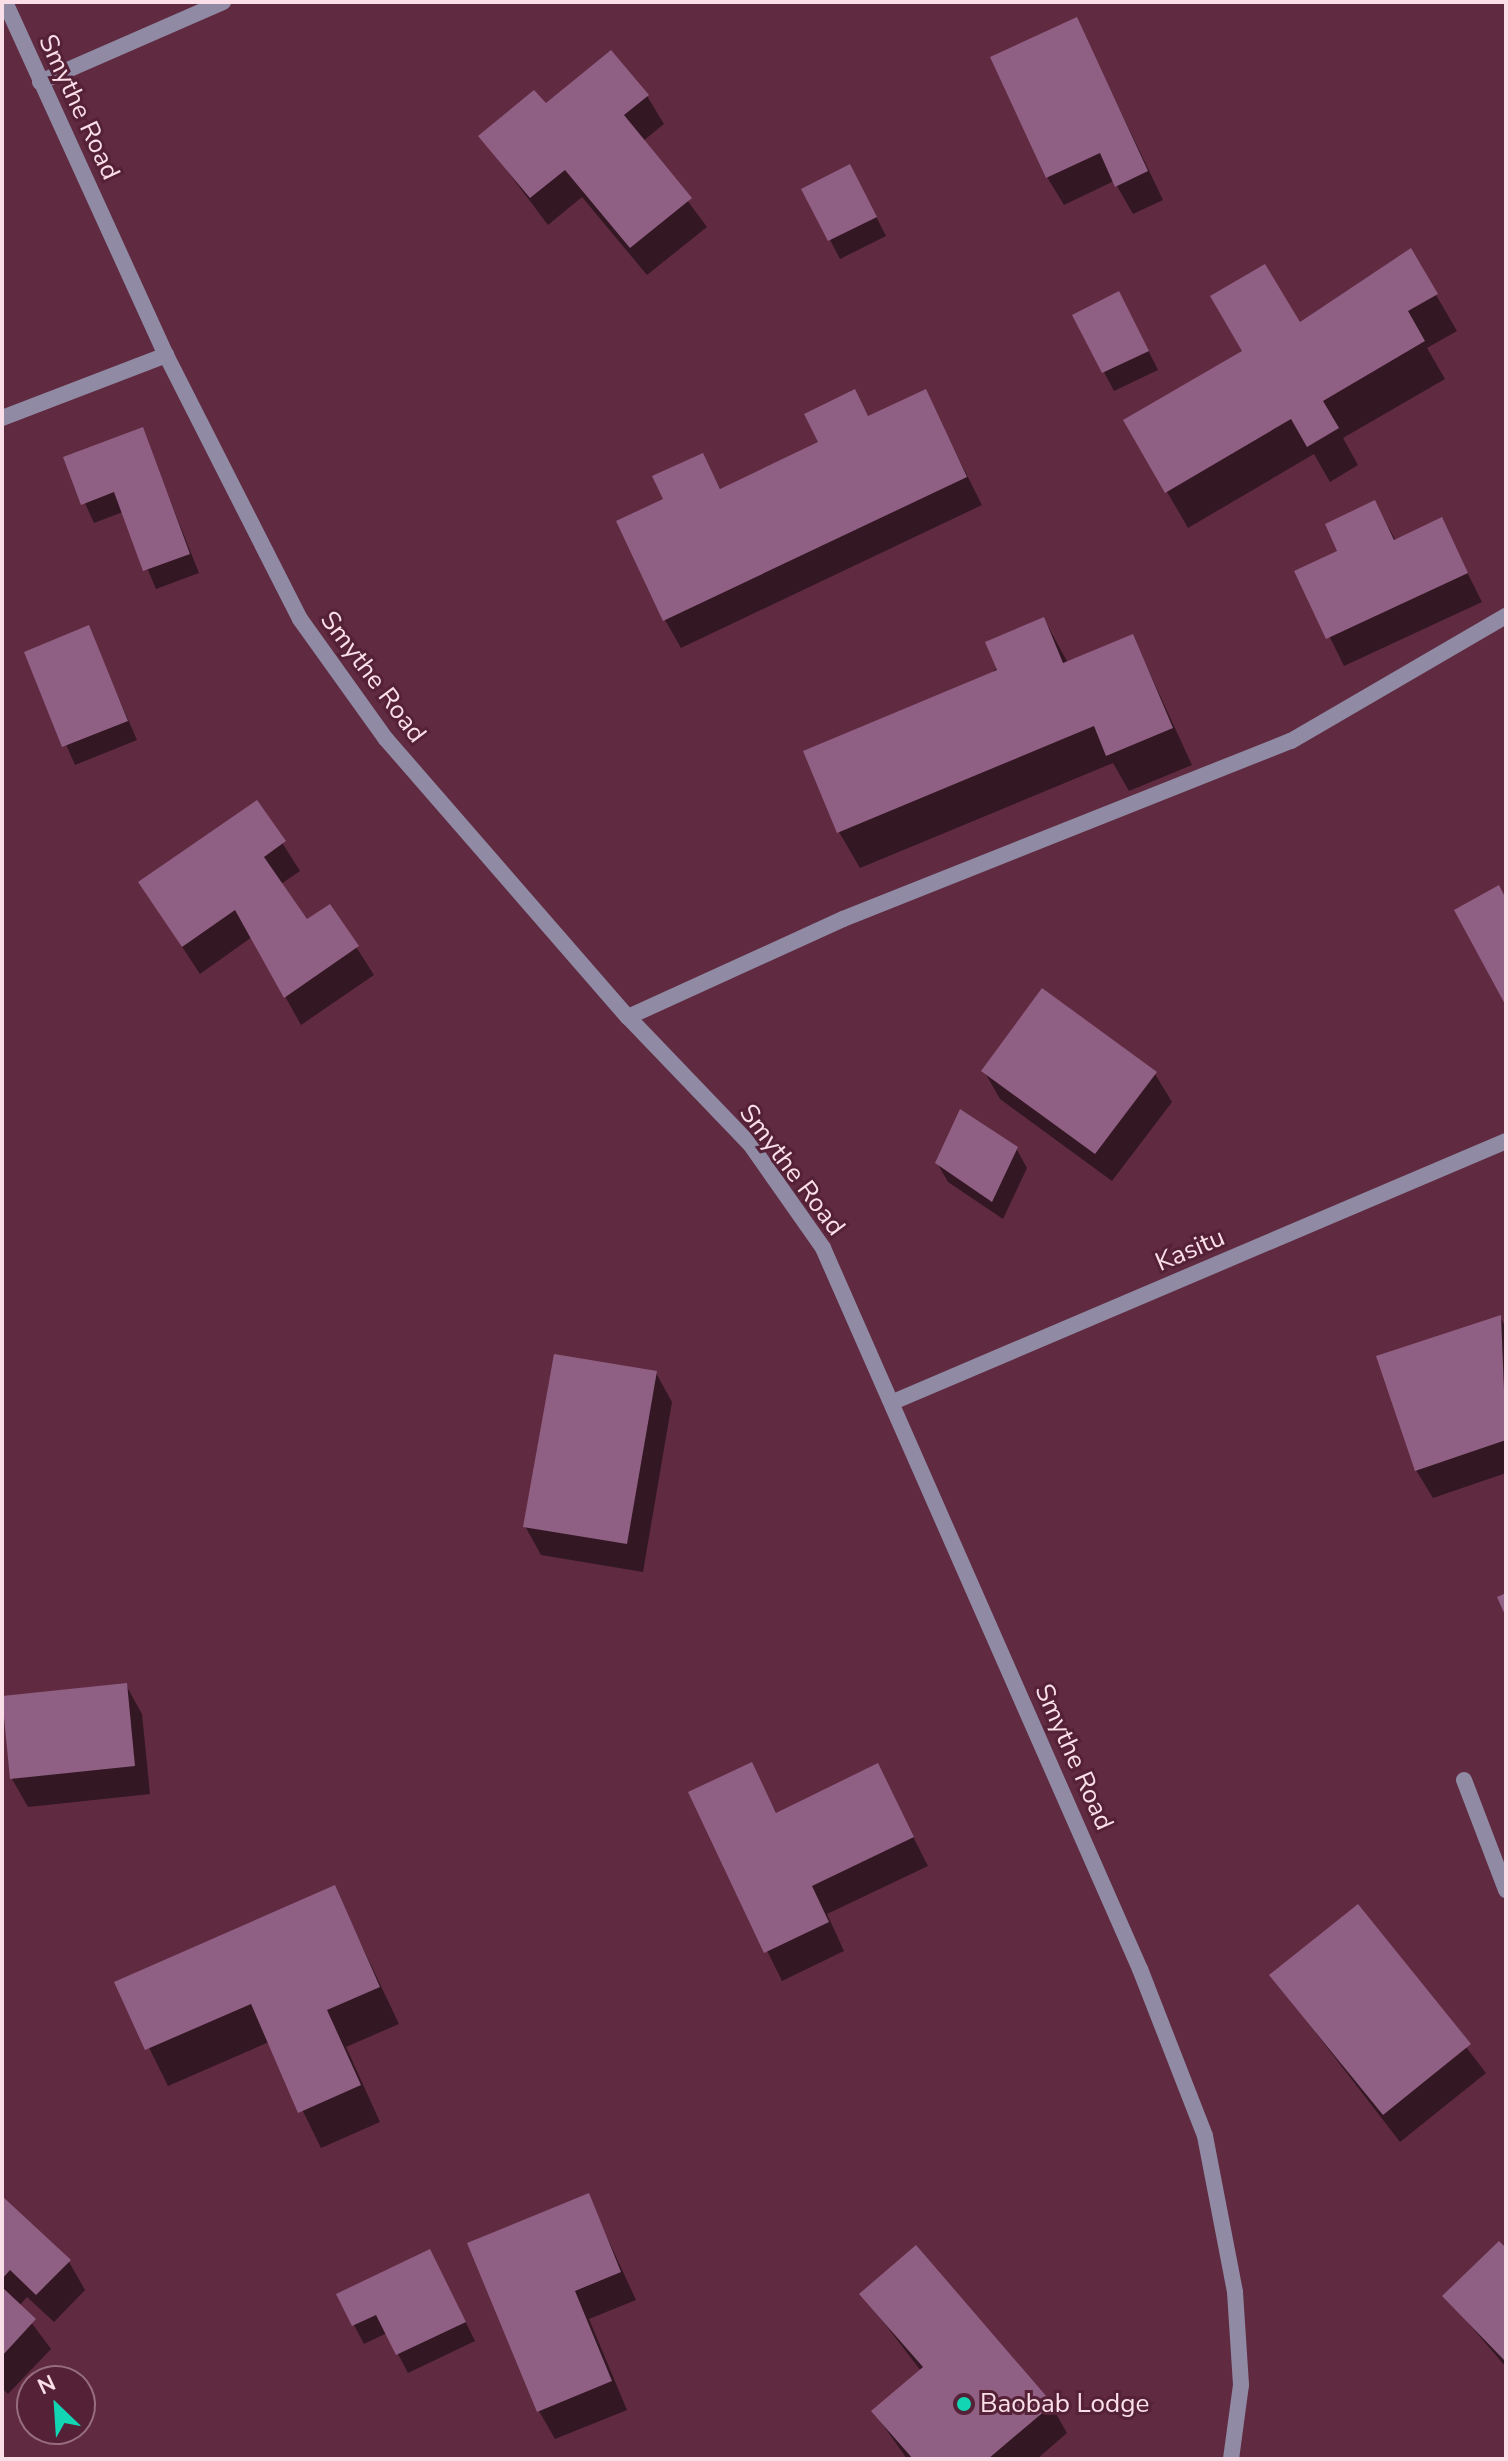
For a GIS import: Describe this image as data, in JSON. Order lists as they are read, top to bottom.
{
  "streets": {
    "street": ["Smythe Road", "Kasitu"]
  },
  "crossings": [
    ["Smythe Road", "Kasitu"]
  ],
  "places": ["Baobab Lodge"],
  "north": "top left"
}
